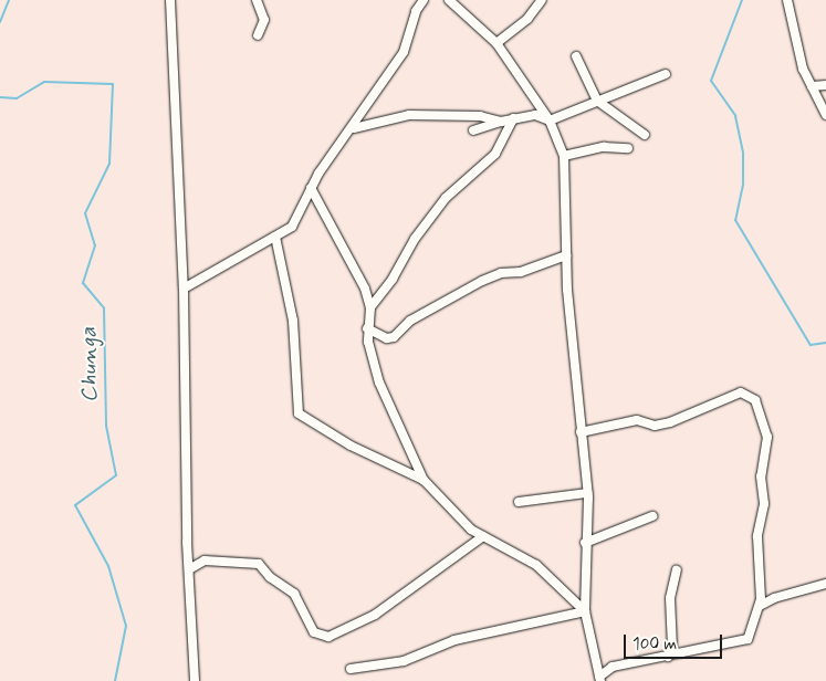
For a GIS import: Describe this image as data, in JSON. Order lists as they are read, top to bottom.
{
  "water": ["Chunga"],
  "scale_bar": "100 m"
}
